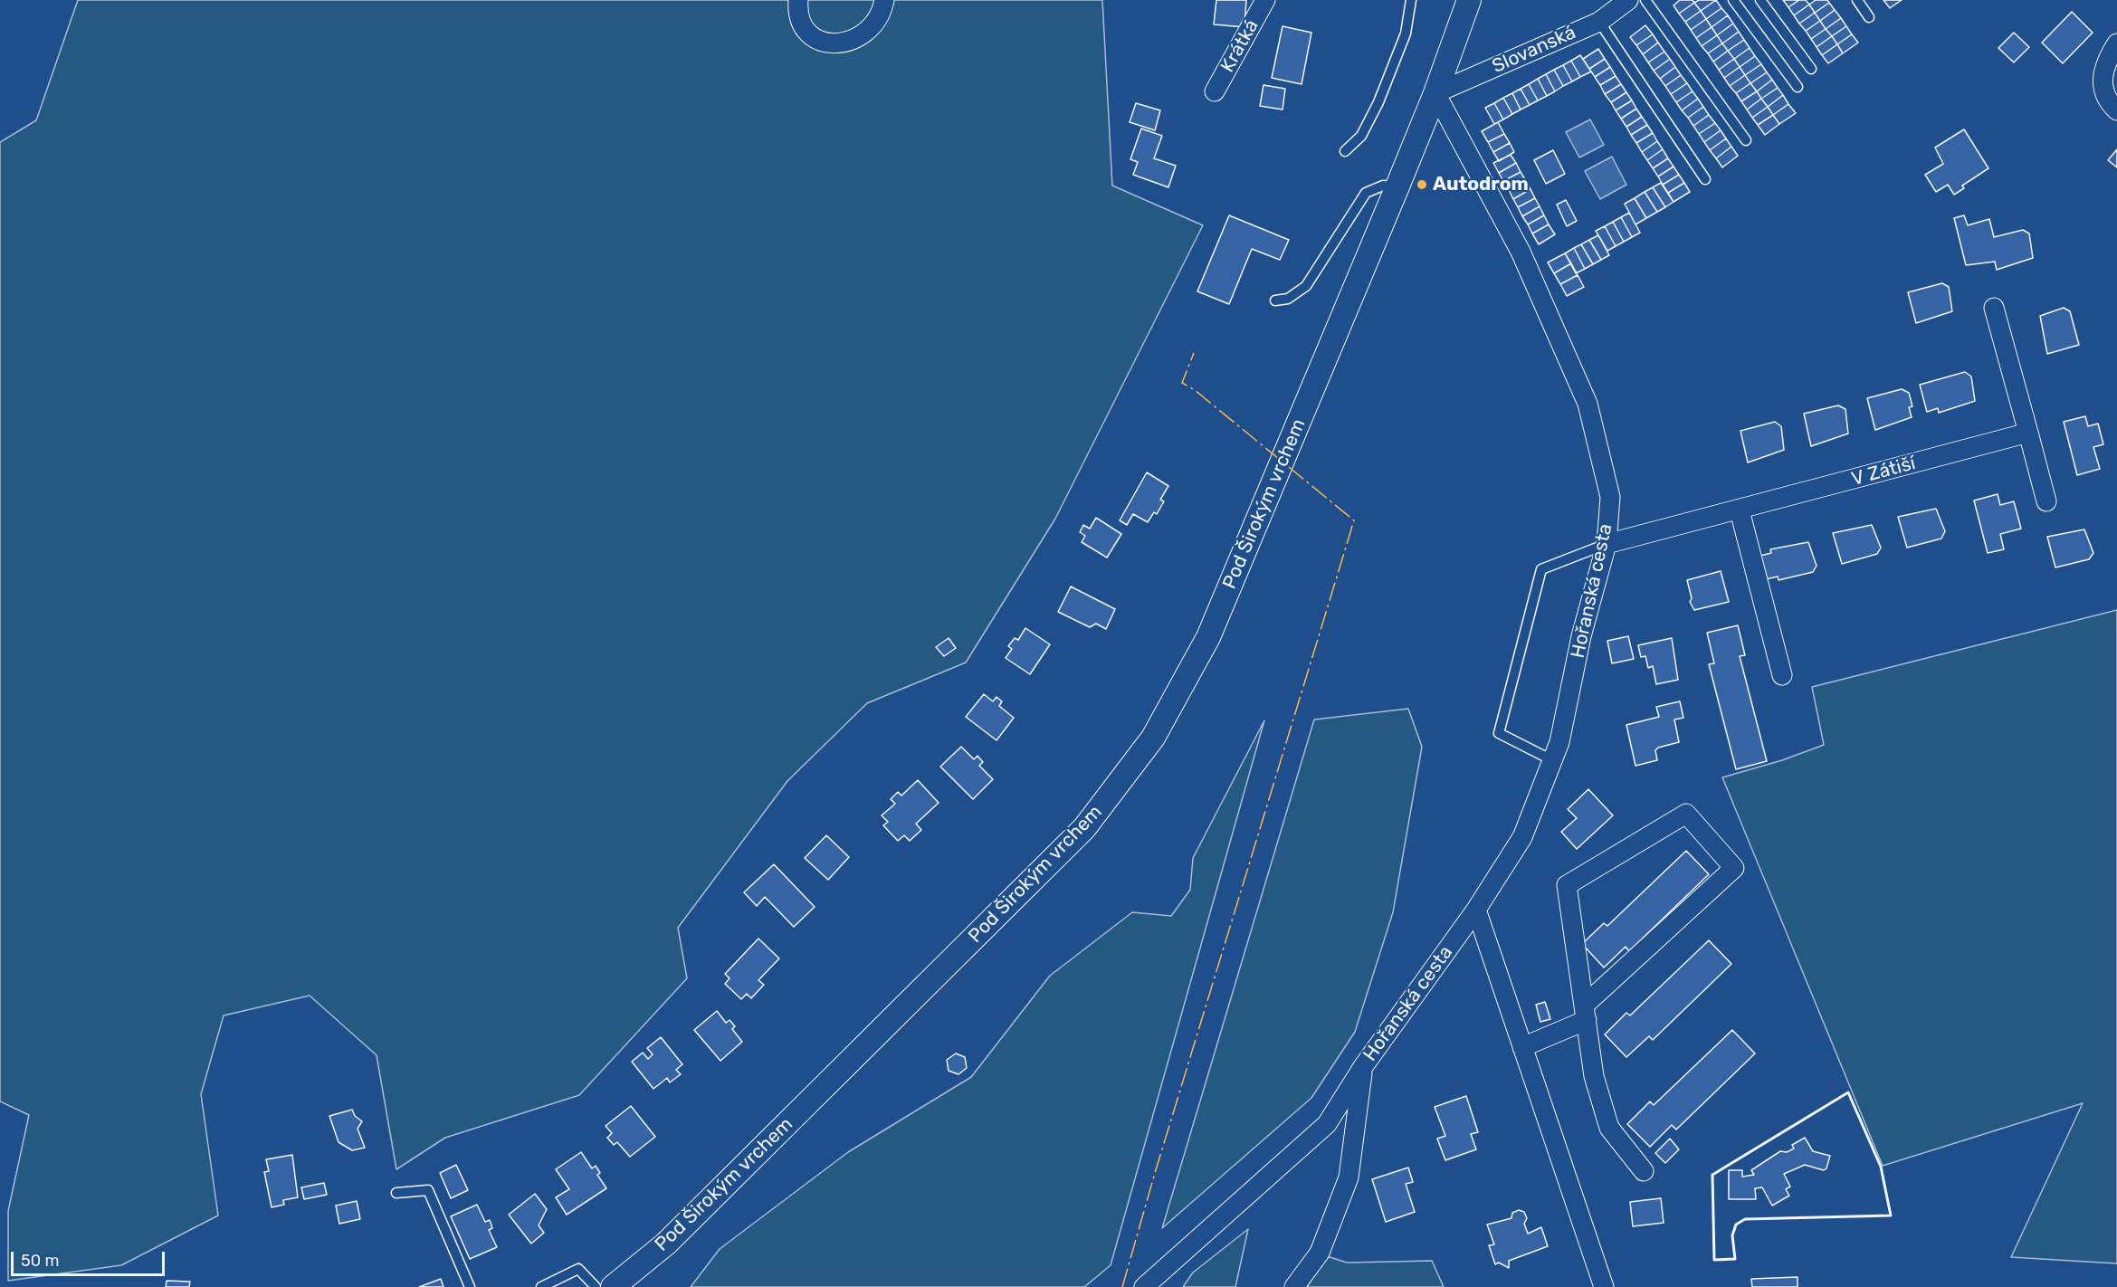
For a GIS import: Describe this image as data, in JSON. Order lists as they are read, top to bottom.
{
  "streets": {
    "street": [
      "Krátká",
      "Slovanská",
      "V Zátiší",
      "Pod Širokým vrchem",
      "Hořanská cesta"
    ]
  },
  "crossings": [
    ["Slovanská", "Pod Širokým vrchem"],
    ["Slovanská", "Hořanská cesta"],
    ["V Zátiší", "Hořanská cesta"],
    ["Pod Širokým vrchem", "Hořanská cesta"]
  ],
  "places": ["Autodrom"],
  "scale_bar": "50 m"
}
